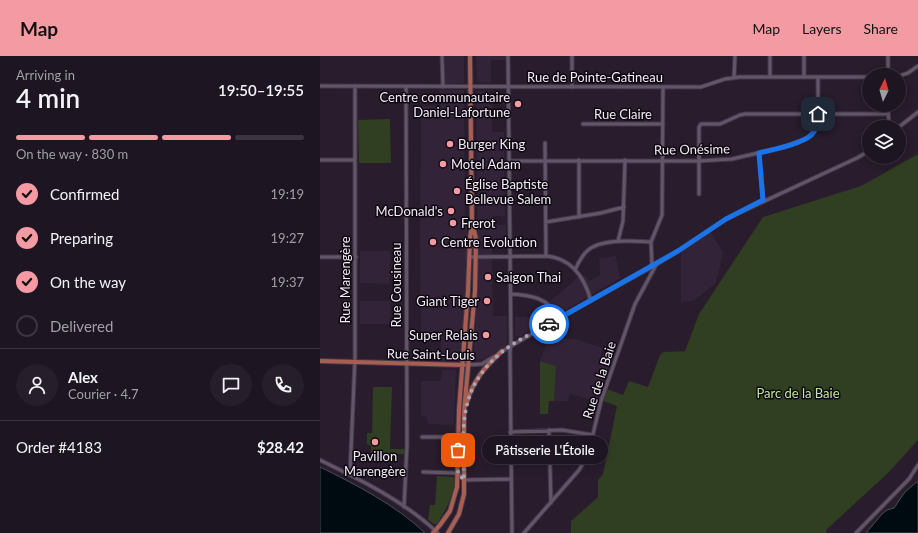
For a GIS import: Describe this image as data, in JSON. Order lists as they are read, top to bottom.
{
  "streets": {
    "main road": ["Rue Saint-Louis"],
    "street": [
      "Rue de Pointe-Gatineau",
      "Rue Claire",
      "Rue Onésime",
      "Rue Marengère",
      "Rue Cousineau",
      "Rue de la Baie"
    ]
  },
  "crossings": [
    ["Rue de Pointe-Gatineau", "Rue Onésime"],
    ["Rue de Pointe-Gatineau", "Rue Marengère"],
    ["Rue de Pointe-Gatineau", "Rue Cousineau"],
    ["Rue Marengère", "Rue Saint-Louis"],
    ["Rue Cousineau", "Rue Saint-Louis"],
    ["Rue Saint-Louis", "Rue de la Baie"]
  ],
  "parks": ["Parc de la Baie"],
  "places": [
    "Centre communautaire Daniel-Lafortune",
    "Burger King",
    "Motel Adam",
    "Église Baptiste Bellevue Salem",
    "McDonald's",
    "Frerot",
    "Centre Evolution",
    "Saigon Thai",
    "Giant Tiger",
    "Super Relais",
    "Pavillon Marengère",
    "Pâtisserie L'Étoile"
  ],
  "north": "top",
  "page": {
    "header": "Map",
    "nav": ["Map", "Layers", "Share"],
    "heading": ["4 min", "Arriving in", "19:50–19:55"],
    "panel": [
      "Alex",
      "Courier · 4.7",
      "Order #4183",
      "$28.42"
    ],
    "bar": "On the way · 830 m",
    "list": [
      ["Confirmed", "19:19"],
      ["Preparing", "19:27"],
      ["On the way", "19:37"],
      "Delivered"
    ],
    "bubble": "Pâtisserie L'Étoile"
  }
}
